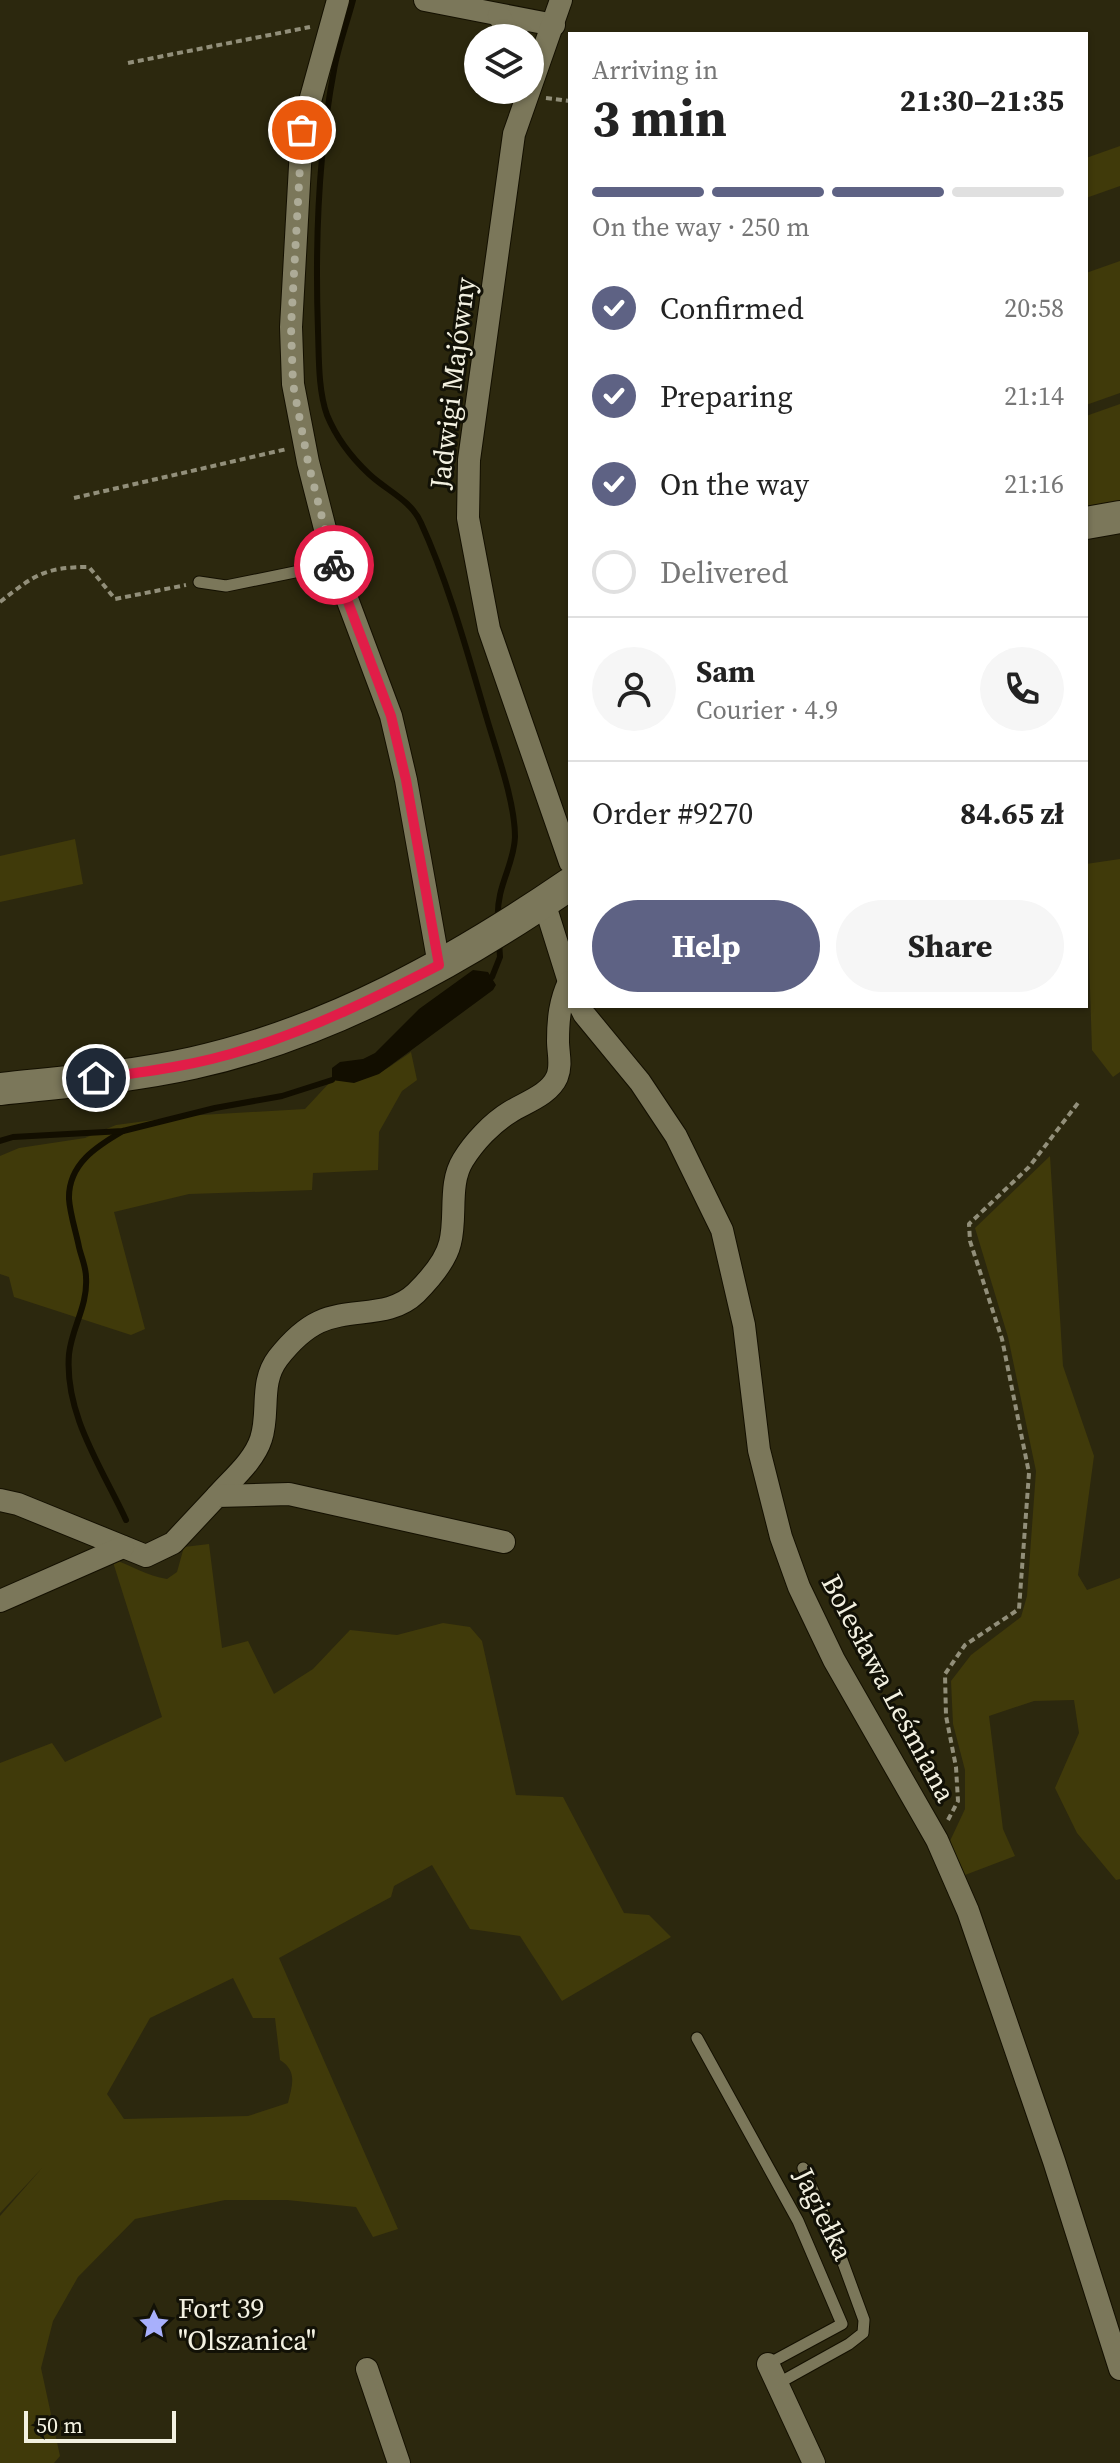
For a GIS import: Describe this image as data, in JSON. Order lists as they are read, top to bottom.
{
  "streets": {
    "street": ["Jadwigi Majówny", "Bolesława Leśmiana"],
    "lane": ["Jagiełka"]
  },
  "places": {
    "place": ["Fort 39 \"Olszanica\""]
  },
  "scale_bar": "50 m",
  "page": {
    "heading": ["3 min", "Arriving in", "21:30–21:35"],
    "panel": [
      "Sam",
      "Courier · 4.9",
      "Order #9270",
      "84.65 zł"
    ],
    "bar": "On the way · 250 m",
    "list": [
      ["Confirmed", "20:58"],
      ["Preparing", "21:14"],
      ["On the way", "21:16"],
      "Delivered"
    ],
    "buttons": ["Help", "Share"],
    "scale": "50 m"
  }
}
